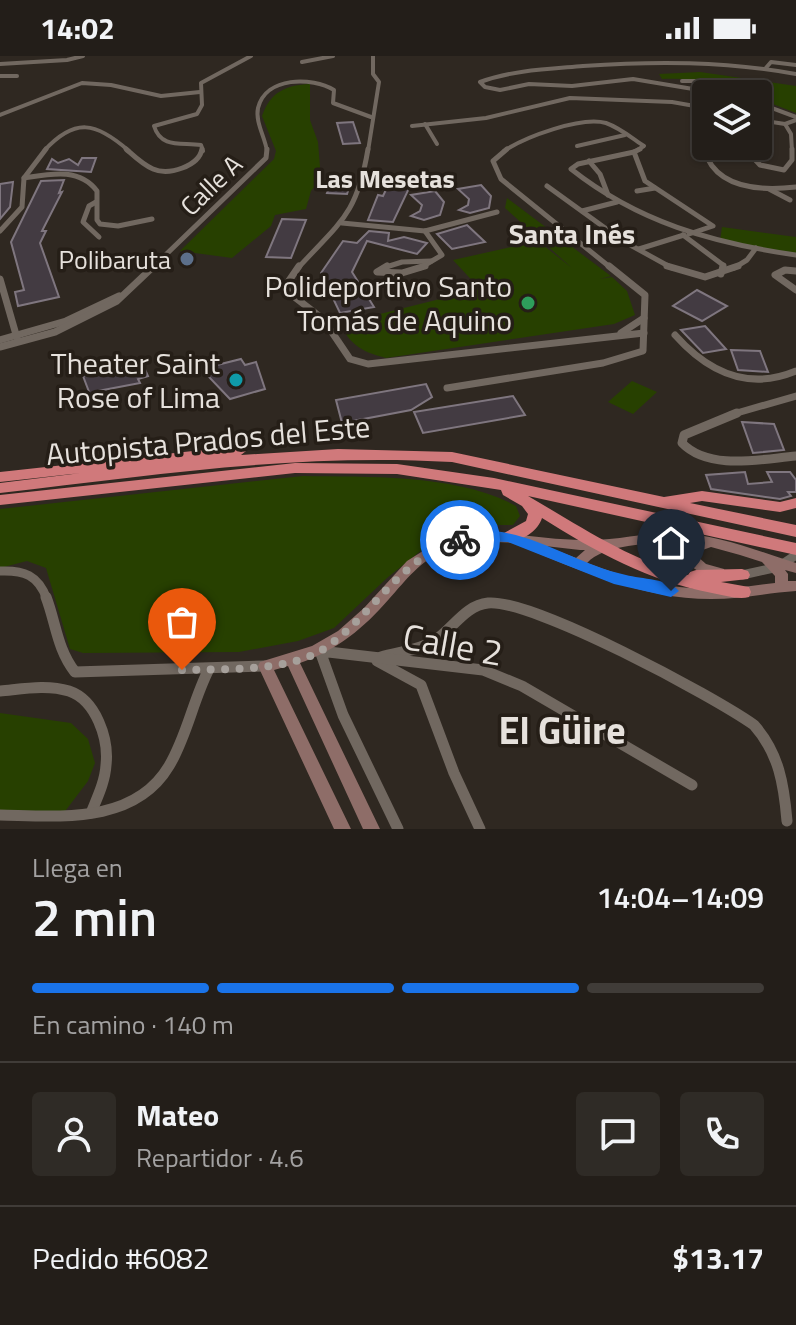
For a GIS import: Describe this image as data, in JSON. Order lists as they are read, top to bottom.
{
  "streets": {
    "highway": ["Autopista Prados del Este"],
    "street": ["Calle A", "Calle 2"]
  },
  "districts": ["Las Mesetas", "Santa Inés", "El Güire"],
  "places": ["Polibaruta", "Polideportivo Santo Tomás de Aquino", "Theater Saint Rose of Lima"],
  "page": {
    "status": "14:02",
    "heading": ["2 min", "Llega en", "14:04–14:09"],
    "panel": [
      "Mateo",
      "Repartidor · 4.6",
      "Pedido #6082",
      "$13.17"
    ],
    "bar": "En camino · 140 m"
  }
}
